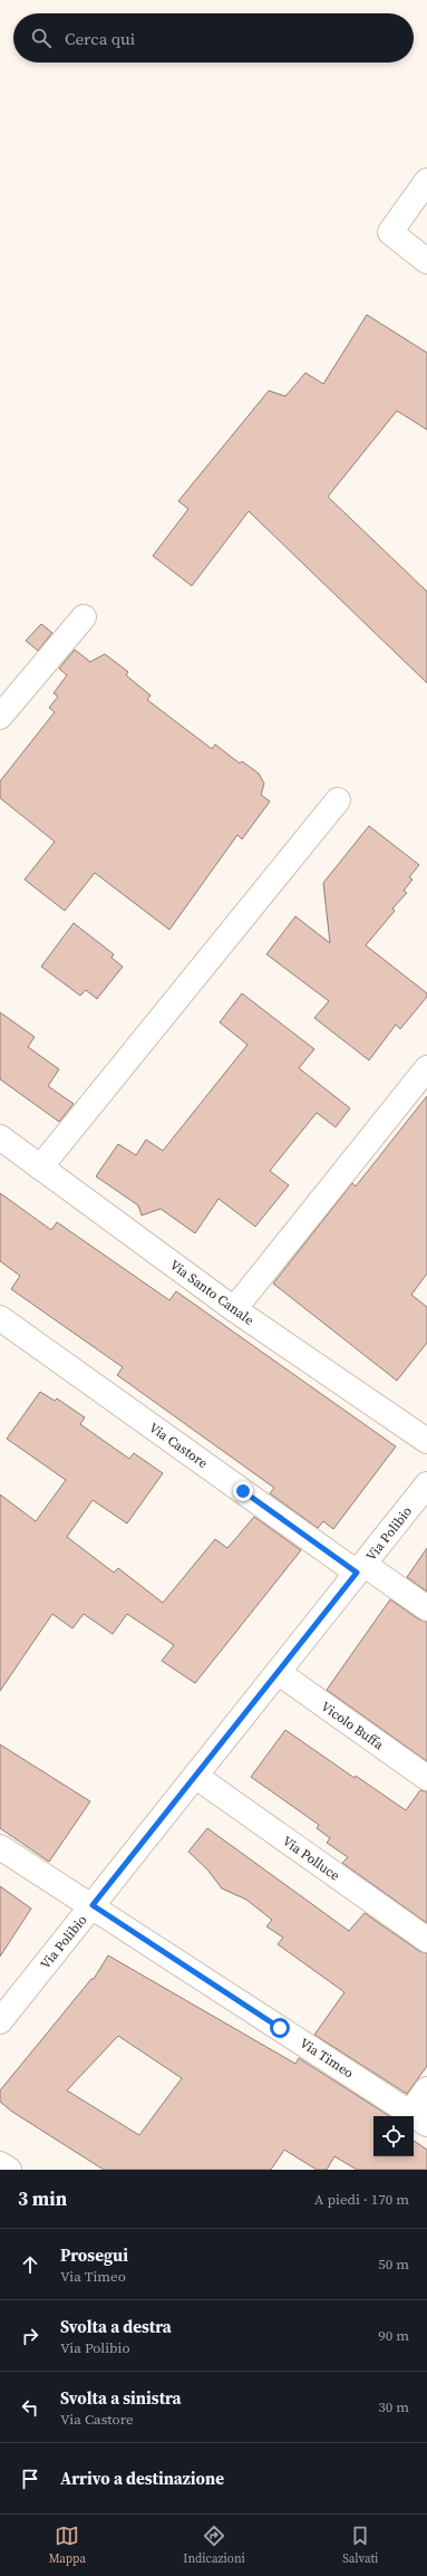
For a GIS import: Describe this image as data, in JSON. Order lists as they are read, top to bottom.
{
  "streets": {
    "street": [
      "Via Santo Canale",
      "Via Castore",
      "Via Polibio",
      "Vicolo Buffa",
      "Via Polluce",
      "Via Timeo"
    ]
  },
  "crossings": [
    ["Via Castore", "Via Polibio"],
    ["Via Polibio", "Vicolo Buffa"],
    ["Via Polibio", "Via Polluce"],
    ["Via Polibio", "Via Timeo"]
  ],
  "page": {
    "search": "Cerca qui",
    "heading": ["3 min", "A piedi · 170 m"],
    "list": [
      ["Prosegui", "Via Timeo", "50 m"],
      ["Svolta a destra", "Via Polibio", "90 m"],
      ["Svolta a sinistra", "Via Castore", "30 m"],
      "Arrivo a destinazione"
    ],
    "nav": ["Mappa", "Indicazioni", "Salvati"]
  }
}
